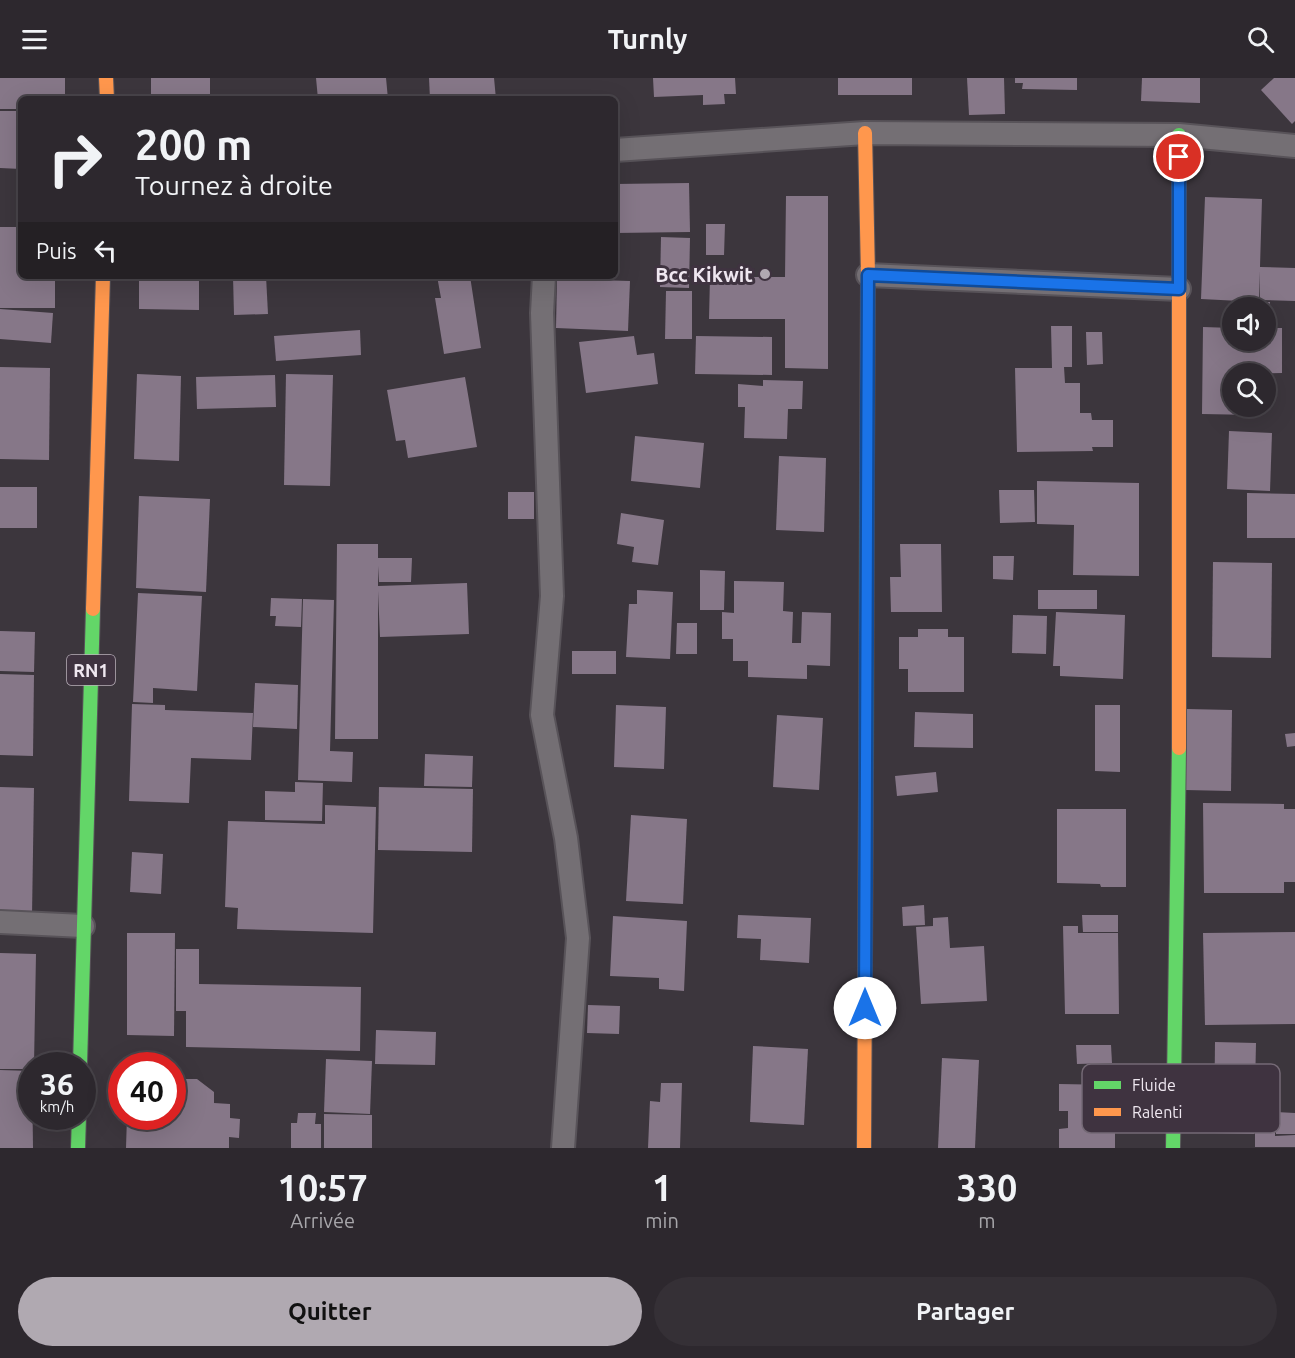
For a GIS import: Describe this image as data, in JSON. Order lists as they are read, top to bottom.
{
  "streets": {
    "main road": ["RN1"]
  },
  "places": ["Bcc Kikwit"],
  "legend": ["Fluide", "Ralenti"],
  "page": {
    "header": "Turnly",
    "turn": ["200 m", "Tournez à droite"],
    "then": "Puis",
    "speed": "36 km/h",
    "limit": "40",
    "eta": [
      "10:57",
      "Arrivée",
      "1",
      "min",
      "330",
      "m"
    ],
    "buttons": ["Quitter", "Partager"]
  }
}
